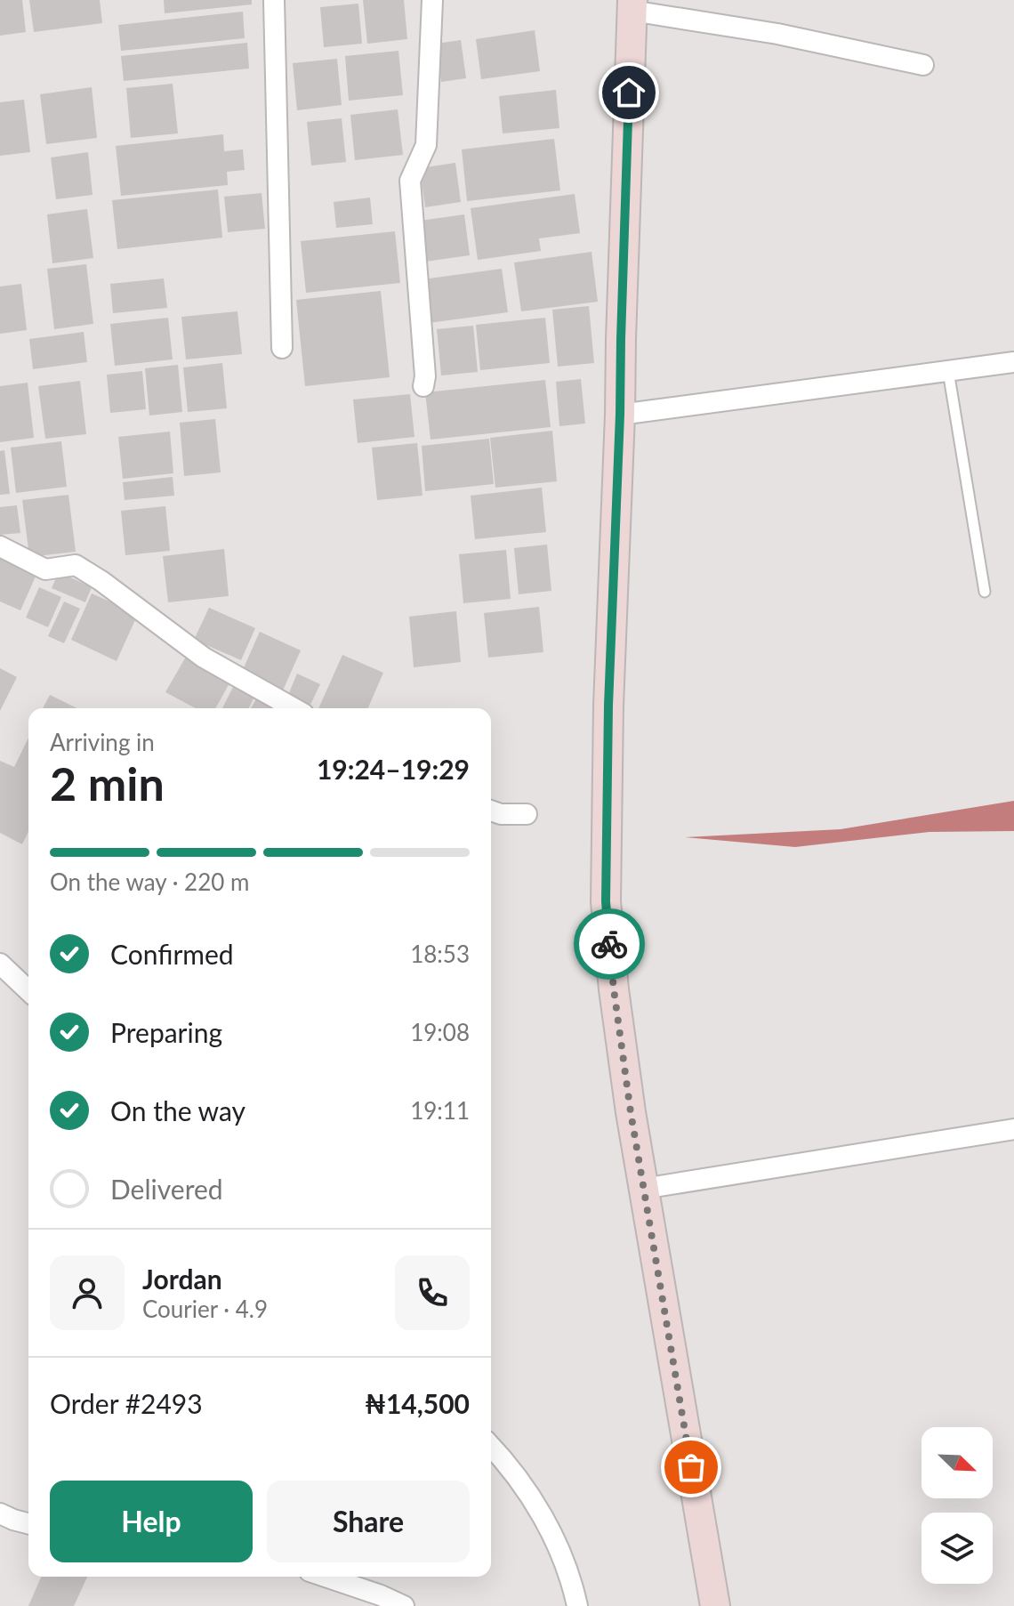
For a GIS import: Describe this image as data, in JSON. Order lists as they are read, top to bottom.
{
  "north": "bottom right",
  "page": {
    "heading": ["2 min", "Arriving in", "19:24–19:29"],
    "panel": [
      "Jordan",
      "Courier · 4.9",
      "Order #2493",
      "₦14,500"
    ],
    "bar": "On the way · 220 m",
    "list": [
      ["Confirmed", "18:53"],
      ["Preparing", "19:08"],
      ["On the way", "19:11"],
      "Delivered"
    ],
    "buttons": ["Help", "Share"]
  }
}
